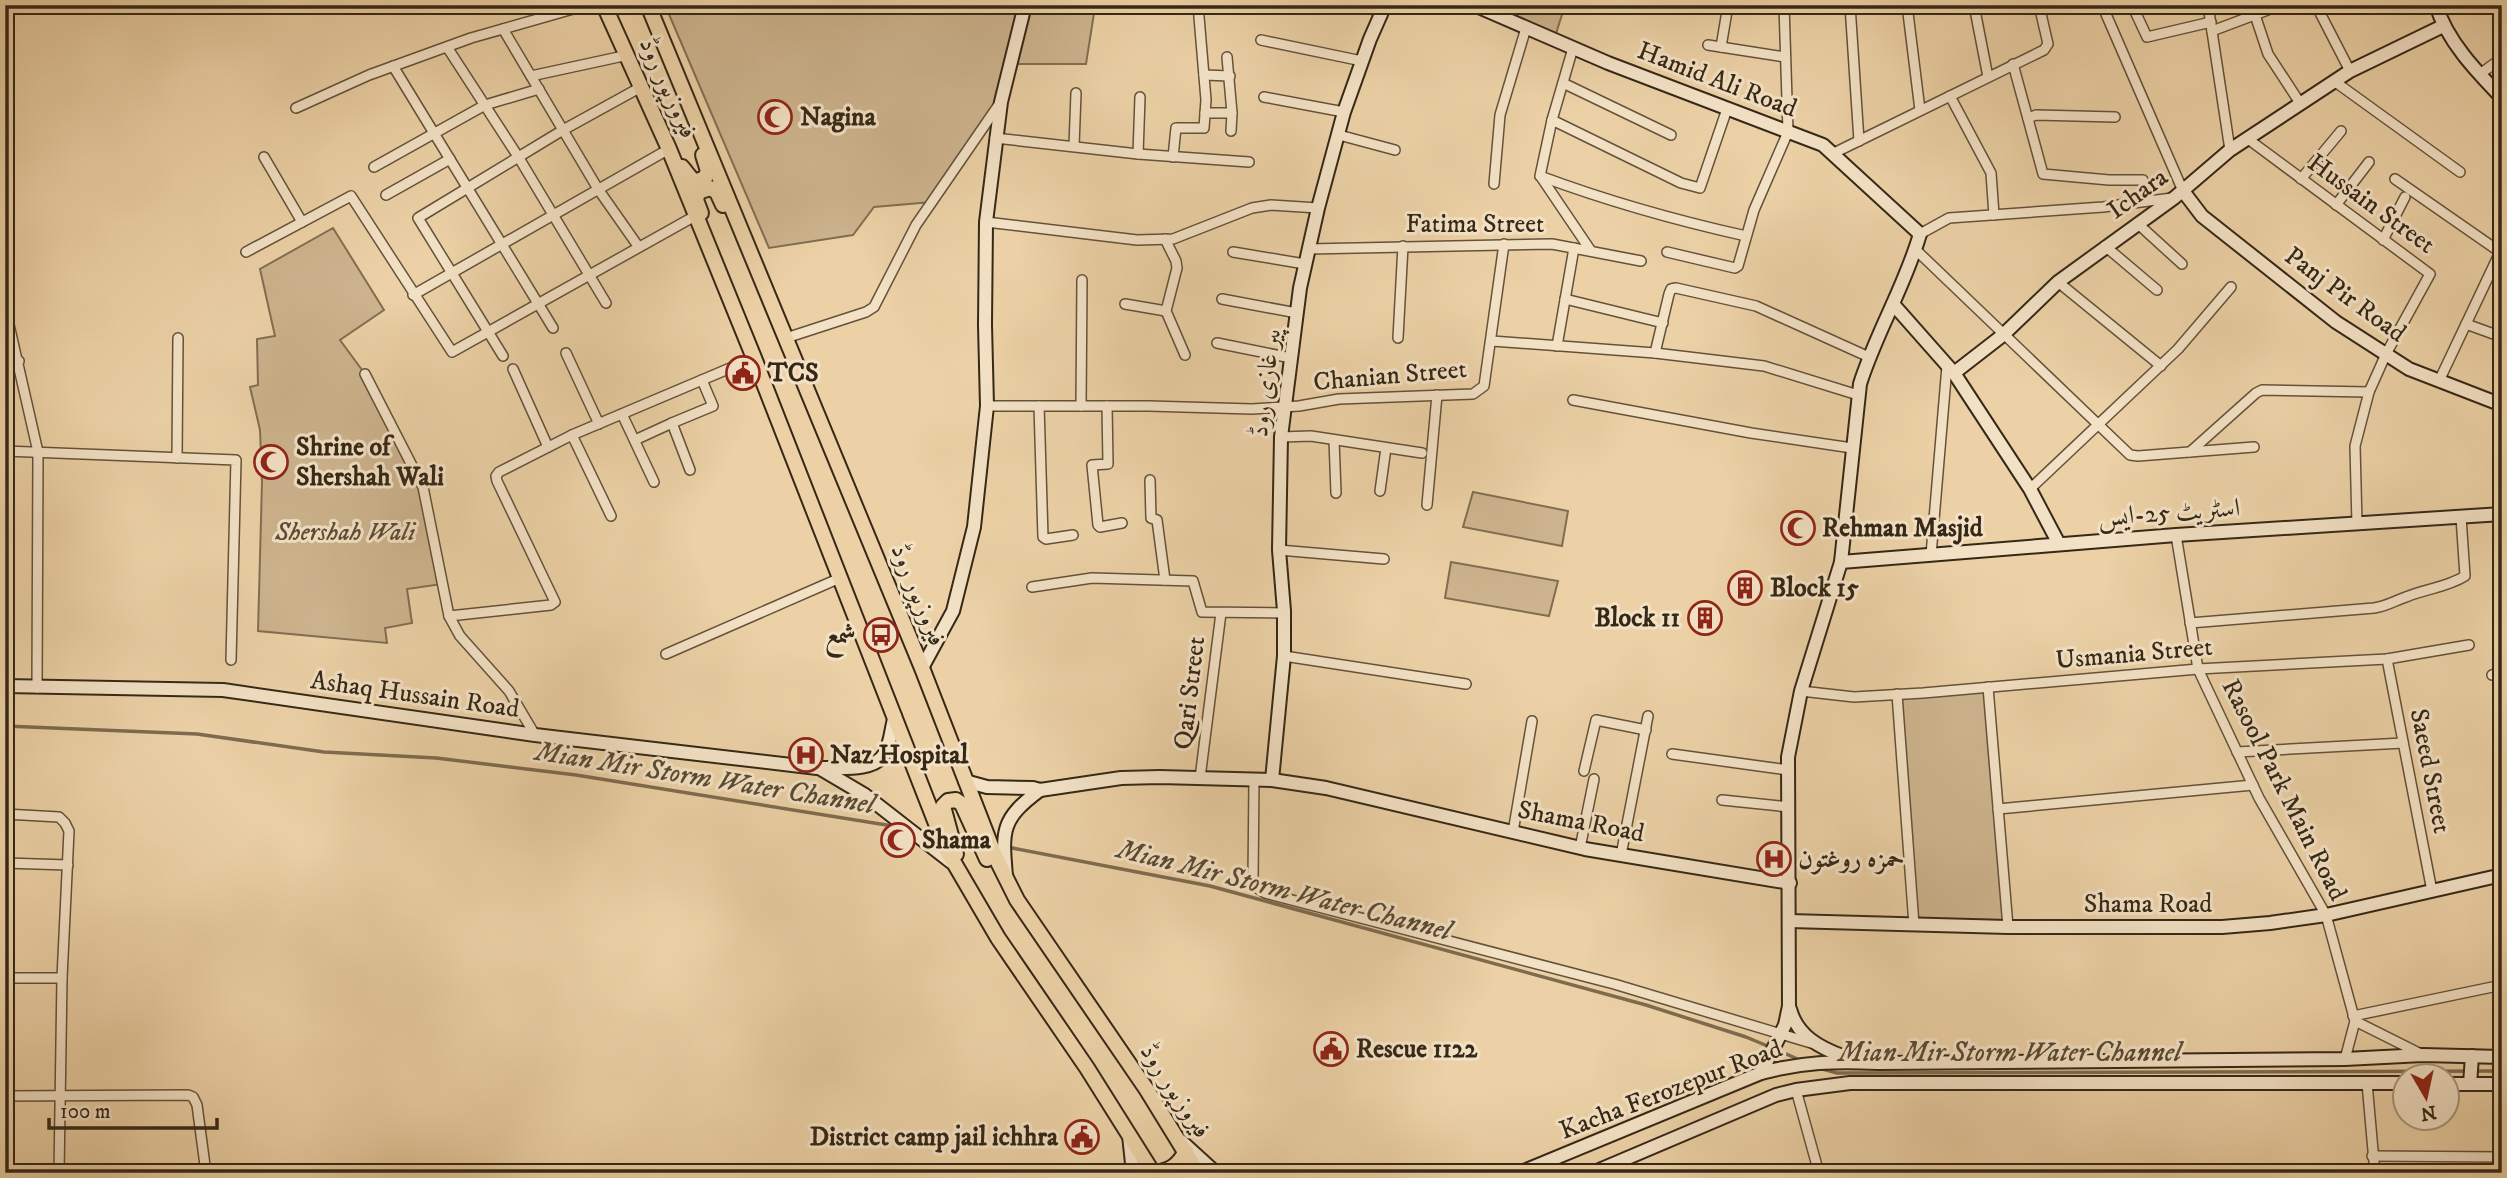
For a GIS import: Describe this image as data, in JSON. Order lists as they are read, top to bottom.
{
  "streets": {
    "main road": ["فیروزپور روڈ"],
    "street": [
      "Hamid Ali Road",
      "Ichara",
      "Hussain Street",
      "Fatima Street",
      "Panj Pir Road",
      "Chanian Street",
      "پیر غازی روڈ",
      "اسٹریٹ 25-ایس",
      "Usmania Street",
      "Qari Street",
      "Ashaq Hussain Road",
      "Saeed Street",
      "Rasool Park Main Road",
      "Shama Road",
      "Kacha Ferozepur Road"
    ]
  },
  "crossings": [
    ["فیروزپور روڈ", "Ashaq Hussain Road"],
    ["فیروزپور روڈ", "Shama Road"],
    ["Ichara", "Hussain Street"],
    ["Ichara", "Panj Pir Road"],
    ["Hussain Street", "Panj Pir Road"],
    ["Fatima Street", "Chanian Street"],
    ["Fatima Street", "پیر غازی روڈ"],
    ["Chanian Street", "پیر غازی روڈ"],
    ["پیر غازی روڈ", "Shama Road"],
    ["اسٹریٹ 25-ایس", "Rasool Park Main Road"],
    ["Usmania Street", "Saeed Street"],
    ["Usmania Street", "Rasool Park Main Road"],
    ["Qari Street", "Shama Road"],
    ["Saeed Street", "Shama Road"],
    ["Rasool Park Main Road", "Shama Road"],
    ["Rasool Park Main Road", "Kacha Ferozepur Road"],
    ["Shama Road", "Kacha Ferozepur Road"]
  ],
  "water": ["Mian Mir Storm Water Channel"],
  "parks": ["Shershah Wali"],
  "places": {
    "mosque": [
      "Nagina",
      "Shrine of Shershah Wali",
      "Rehman Masjid",
      "Shama"
    ],
    "public building": ["TCS", "Rescue 1122", "District camp jail ichhra"],
    "building": ["Block 15", "Block 11"],
    "bus stop": ["شمع"],
    "hospital": ["Naz Hospital", "حمزه روغتون"]
  },
  "scale_bar": "100 m",
  "north": "bottom"
}
